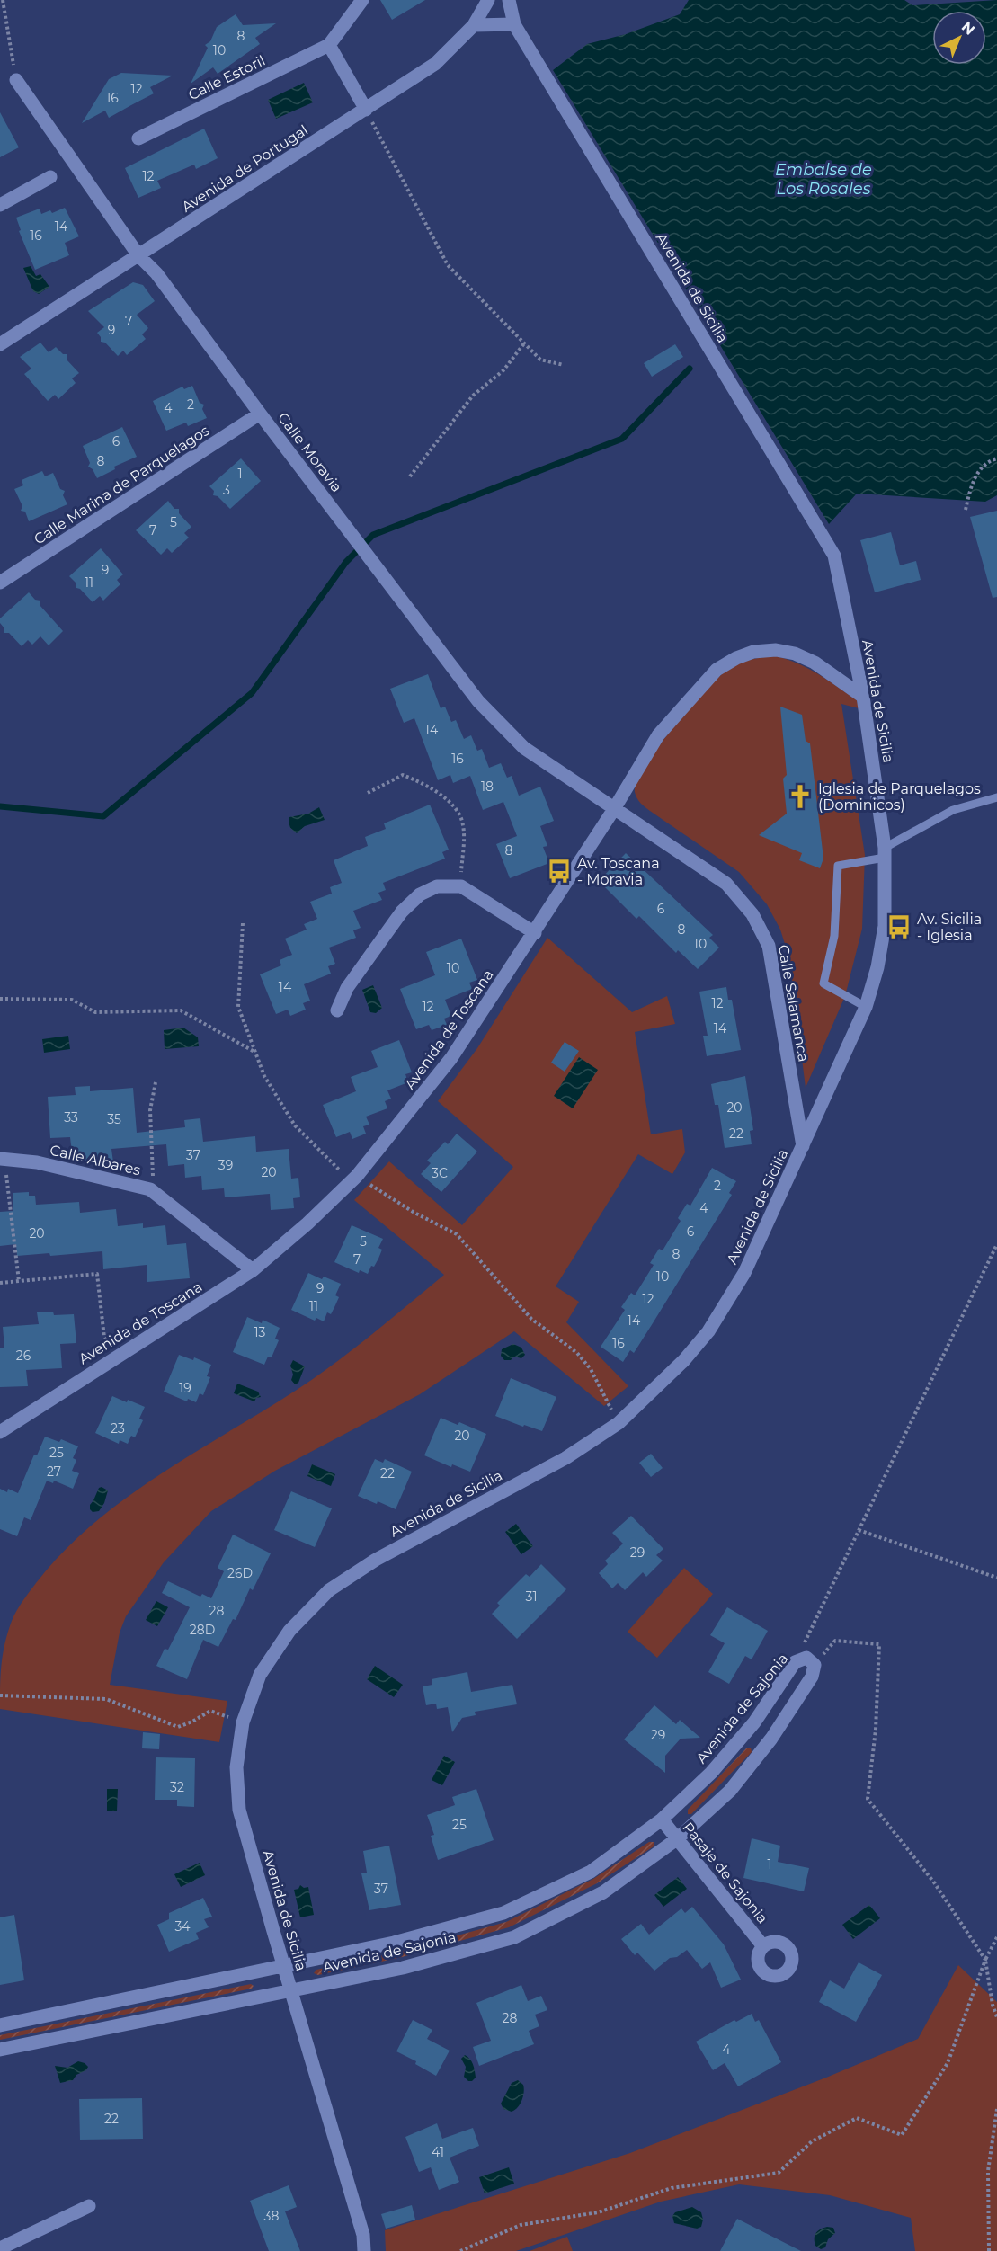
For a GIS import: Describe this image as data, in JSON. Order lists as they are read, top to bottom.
{
  "streets": {
    "street": [
      "Calle Estoril",
      "Avenida de Portugal",
      "Avenida de Sicilia",
      "Calle Moravia",
      "Calle Marina de Parquelagos",
      "Calle Salamanca",
      "Avenida de Toscana",
      "Calle Albares",
      "Avenida de Sajonia",
      "Pasaje de Sajonia"
    ]
  },
  "crossings": [
    ["Avenida de Portugal", "Calle Moravia"],
    ["Avenida de Sicilia", "Calle Salamanca"],
    ["Avenida de Sicilia", "Avenida de Toscana"],
    ["Avenida de Sicilia", "Avenida de Sajonia"],
    ["Calle Moravia", "Calle Marina de Parquelagos"],
    ["Calle Moravia", "Calle Salamanca"],
    ["Calle Moravia", "Avenida de Toscana"],
    ["Calle Salamanca", "Avenida de Toscana"],
    ["Avenida de Toscana", "Calle Albares"],
    ["Avenida de Sajonia", "Pasaje de Sajonia"]
  ],
  "water": ["Embalse de Los Rosales"],
  "places": {
    "church": ["Iglesia de Parquelagos (Dominicos)"],
    "bus stop": ["Av. Toscana - Moravia", "Av. Sicilia - Iglesia"]
  },
  "house_numbers": [
    "8",
    "10",
    "12",
    "16",
    "12",
    "14",
    "16",
    "7",
    "9",
    "2",
    "4",
    "6",
    "8",
    "1",
    "3",
    "5",
    "7",
    "9",
    "11",
    "14",
    "16",
    "18",
    "8",
    "6",
    "8",
    "10",
    "10",
    "14",
    "12",
    "12",
    "14",
    "20",
    "33",
    "35",
    "22",
    "37",
    "39",
    "20",
    "3C",
    "2",
    "4",
    "6",
    "20",
    "5",
    "8",
    "7",
    "10",
    "9",
    "12",
    "11",
    "14",
    "13",
    "16",
    "26",
    "19",
    "23",
    "20",
    "25",
    "27",
    "22",
    "29",
    "26D",
    "31",
    "28",
    "28D",
    "29",
    "32",
    "25",
    "1",
    "37",
    "34",
    "28",
    "4",
    "22",
    "41",
    "38"
  ],
  "north": "top right"
}
